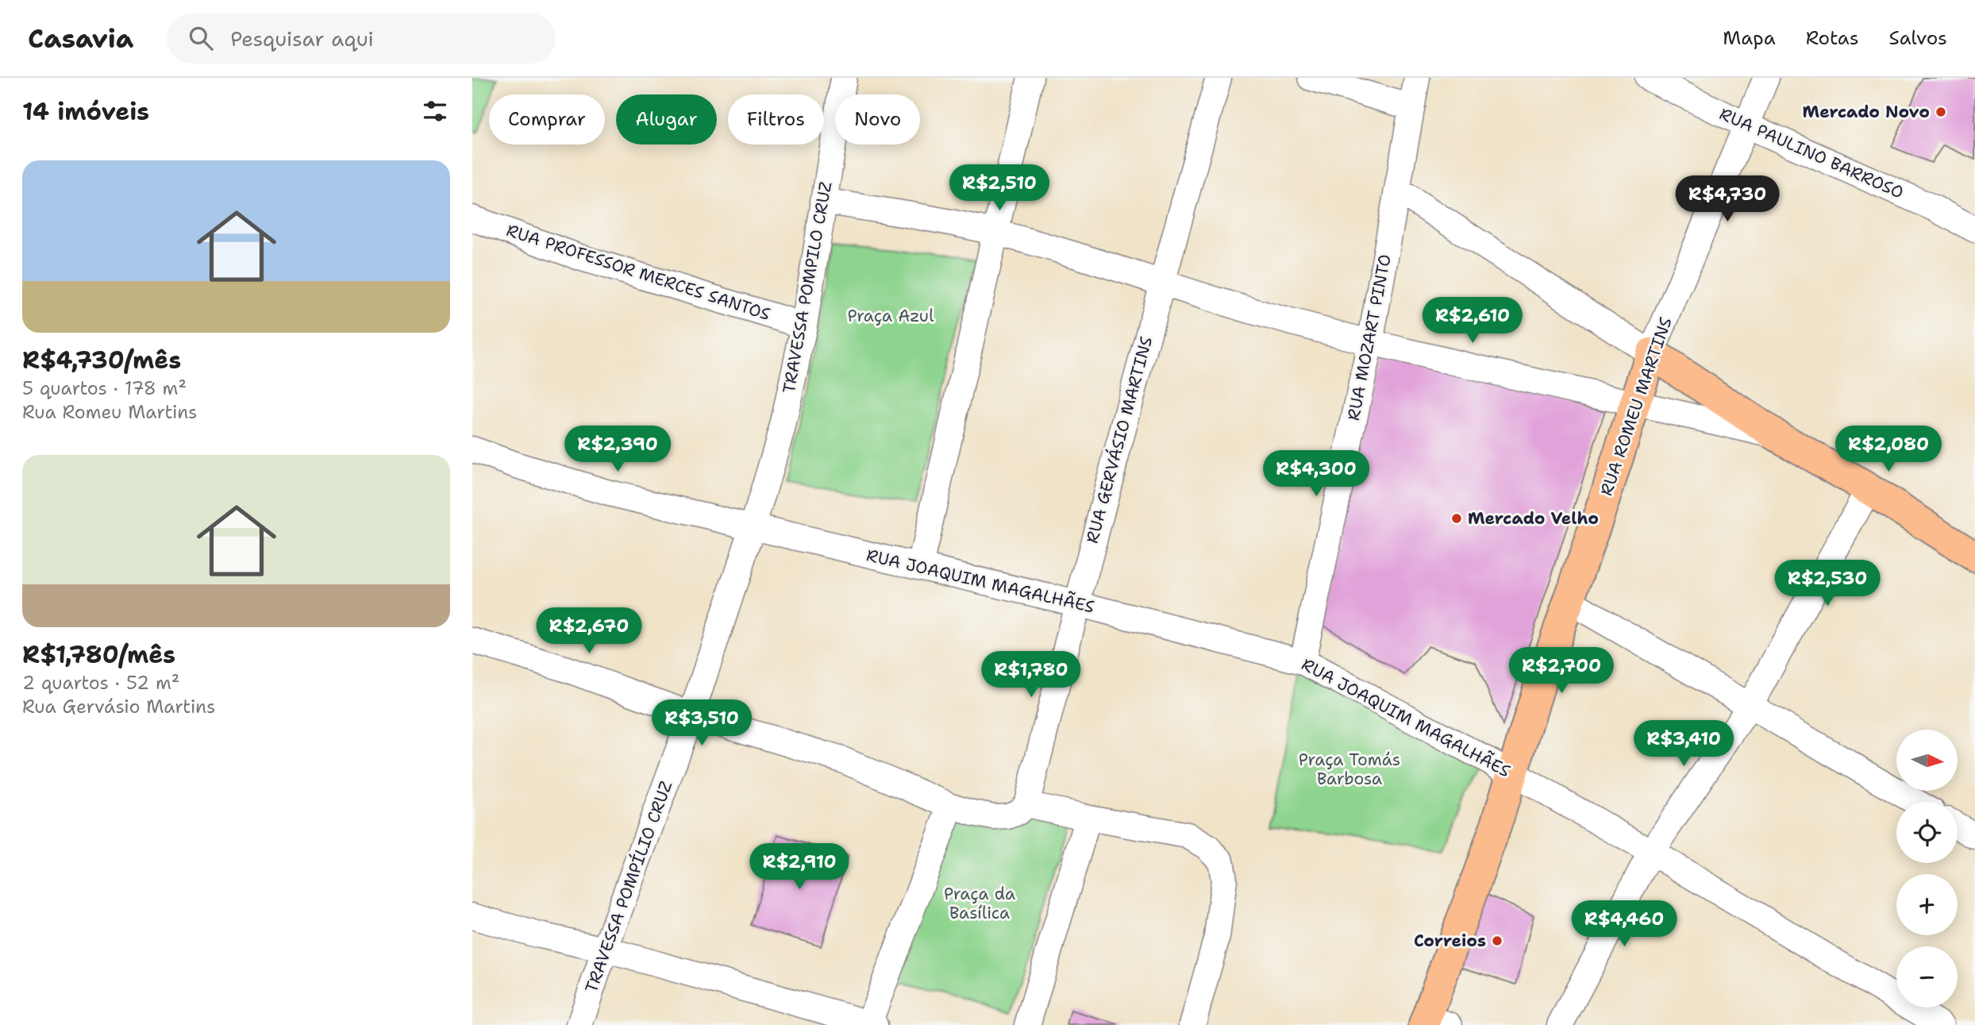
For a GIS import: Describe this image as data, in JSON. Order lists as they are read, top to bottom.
{
  "streets": {
    "main road": ["RUA ROMEU MARTINS"],
    "street": [
      "RUA PAULINO BARROSO",
      "RUA PROFESSOR MERCES SANTOS",
      "TRAVESSA POMPILO CRUZ",
      "RUA MOZART PINTO",
      "RUA GERVÁSIO MARTINS",
      "RUA JOAQUIM MAGALHÃES",
      "TRAVESSA POMPÍLIO CRUZ"
    ]
  },
  "crossings": [
    ["RUA PAULINO BARROSO", "RUA ROMEU MARTINS"],
    ["RUA PROFESSOR MERCES SANTOS", "TRAVESSA POMPILO CRUZ"],
    ["TRAVESSA POMPILO CRUZ", "RUA JOAQUIM MAGALHÃES"],
    ["TRAVESSA POMPILO CRUZ", "TRAVESSA POMPÍLIO CRUZ"],
    ["RUA MOZART PINTO", "RUA JOAQUIM MAGALHÃES"],
    ["RUA ROMEU MARTINS", "RUA JOAQUIM MAGALHÃES"],
    ["RUA GERVÁSIO MARTINS", "RUA JOAQUIM MAGALHÃES"],
    ["RUA JOAQUIM MAGALHÃES", "TRAVESSA POMPÍLIO CRUZ"]
  ],
  "parks": ["Praça Azul", "Praça Tomás Barbosa", "Praça da Basílica"],
  "places": ["Mercado Novo", "Mercado Velho", "Correios"],
  "north": "right",
  "page": {
    "header": "Casavia",
    "search": "Pesquisar aqui",
    "nav": ["Mapa", "Rotas", "Salvos"],
    "heading": "14 imóveis",
    "chip": [
      "Comprar",
      "Alugar",
      "Filtros",
      "Novo"
    ],
    "list": [
      {
        "name": "R$4,730/mês",
        "note": "5 quartos · 178 m² · Rua Romeu Martins"
      },
      {
        "name": "R$1,780/mês",
        "note": "2 quartos · 52 m² · Rua Gervásio Martins"
      }
    ],
    "price": [
      "R$2,510",
      "R$4,730",
      "R$2,610",
      "R$2,390",
      "R$2,080",
      "R$4,300",
      "R$2,530",
      "R$2,670",
      "R$2,700",
      "R$1,780",
      "R$3,510",
      "R$3,410",
      "R$2,910",
      "R$4,460"
    ],
    "map_buttons": ["+", "−"]
  }
}
